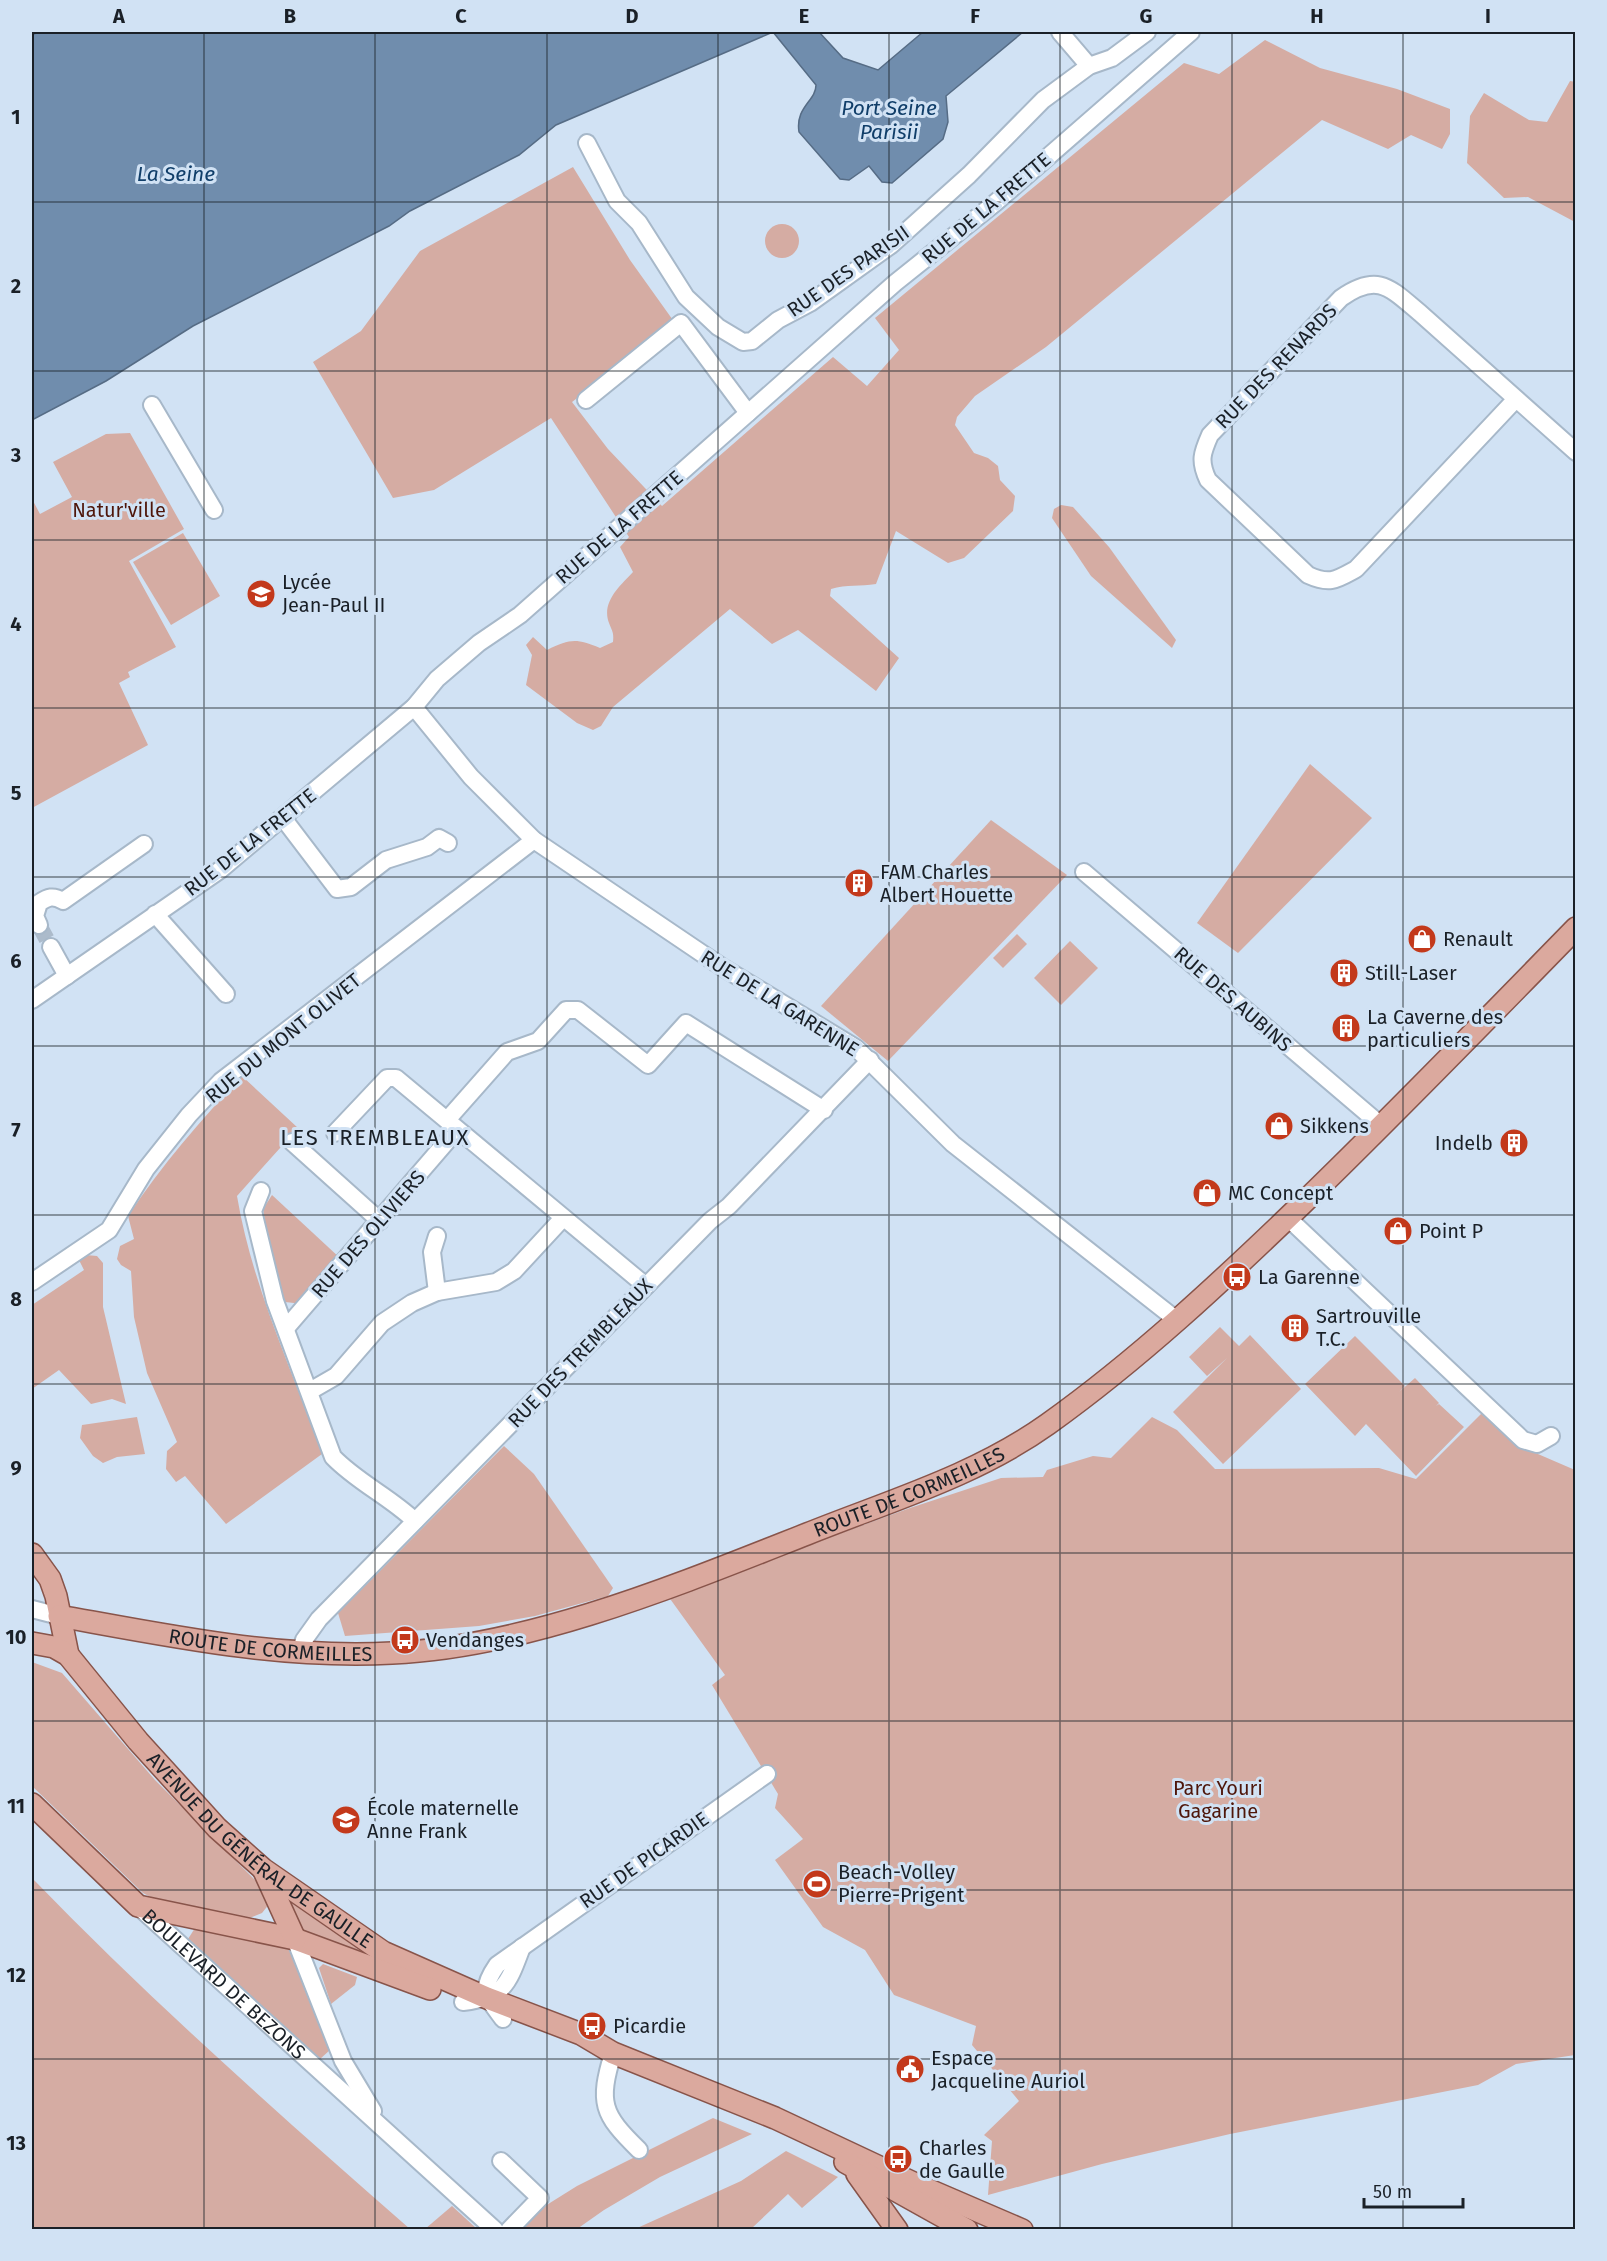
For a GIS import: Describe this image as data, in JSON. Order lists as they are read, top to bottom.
{
  "streets": {
    "main road": ["ROUTE DE CORMEILLES", "AVENUE DU GÉNÉRAL DE GAULLE", "BOULEVARD DE BEZONS"],
    "street": [
      "RUE DE LA FRETTE",
      "RUE DES PARISII",
      "RUE DES RENARDS",
      "RUE DES AUBINS",
      "RUE DE LA GARENNE",
      "RUE DU MONT OLIVET",
      "RUE DES OLIVIERS",
      "RUE DES TREMBLEAUX",
      "RUE DE PICARDIE"
    ]
  },
  "crossings": [
    ["RUE DE LA FRETTE", "RUE DE LA GARENNE"],
    ["RUE DES AUBINS", "ROUTE DE CORMEILLES"],
    ["RUE DE LA GARENNE", "RUE DU MONT OLIVET"],
    ["RUE DE LA GARENNE", "RUE DES TREMBLEAUX"],
    ["RUE DE LA GARENNE", "ROUTE DE CORMEILLES"],
    ["RUE DES TREMBLEAUX", "ROUTE DE CORMEILLES"],
    ["ROUTE DE CORMEILLES", "AVENUE DU GÉNÉRAL DE GAULLE"],
    ["AVENUE DU GÉNÉRAL DE GAULLE", "RUE DE PICARDIE"]
  ],
  "districts": ["LES TREMBLEAUX"],
  "water": ["Port Seine Parisii", "La Seine"],
  "parks": ["Natur'ville", "Parc Youri Gagarine"],
  "places": {
    "school or university": ["Lycée Jean-Paul II", "École maternelle Anne Frank"],
    "building": [
      "FAM Charles Albert Houette",
      "Still-Laser",
      "La Caverne des particuliers",
      "Indelb",
      "Sartrouville T.C."
    ],
    "shop": [
      "Renault",
      "Sikkens",
      "MC Concept",
      "Point P"
    ],
    "bus stop": [
      "La Garenne",
      "Vendanges",
      "Picardie",
      "Charles de Gaulle"
    ],
    "sports": ["Beach-Volley Pierre-Prigent"],
    "public building": ["Espace Jacqueline Auriol"]
  },
  "scale_bar": "50 m",
  "grid": {
    "columns": [
      "A",
      "B",
      "C",
      "D",
      "E",
      "F",
      "G",
      "H",
      "I"
    ],
    "rows": [
      "1",
      "2",
      "3",
      "4",
      "5",
      "6",
      "7",
      "8",
      "9",
      "10",
      "11",
      "12",
      "13"
    ]
  }
}
